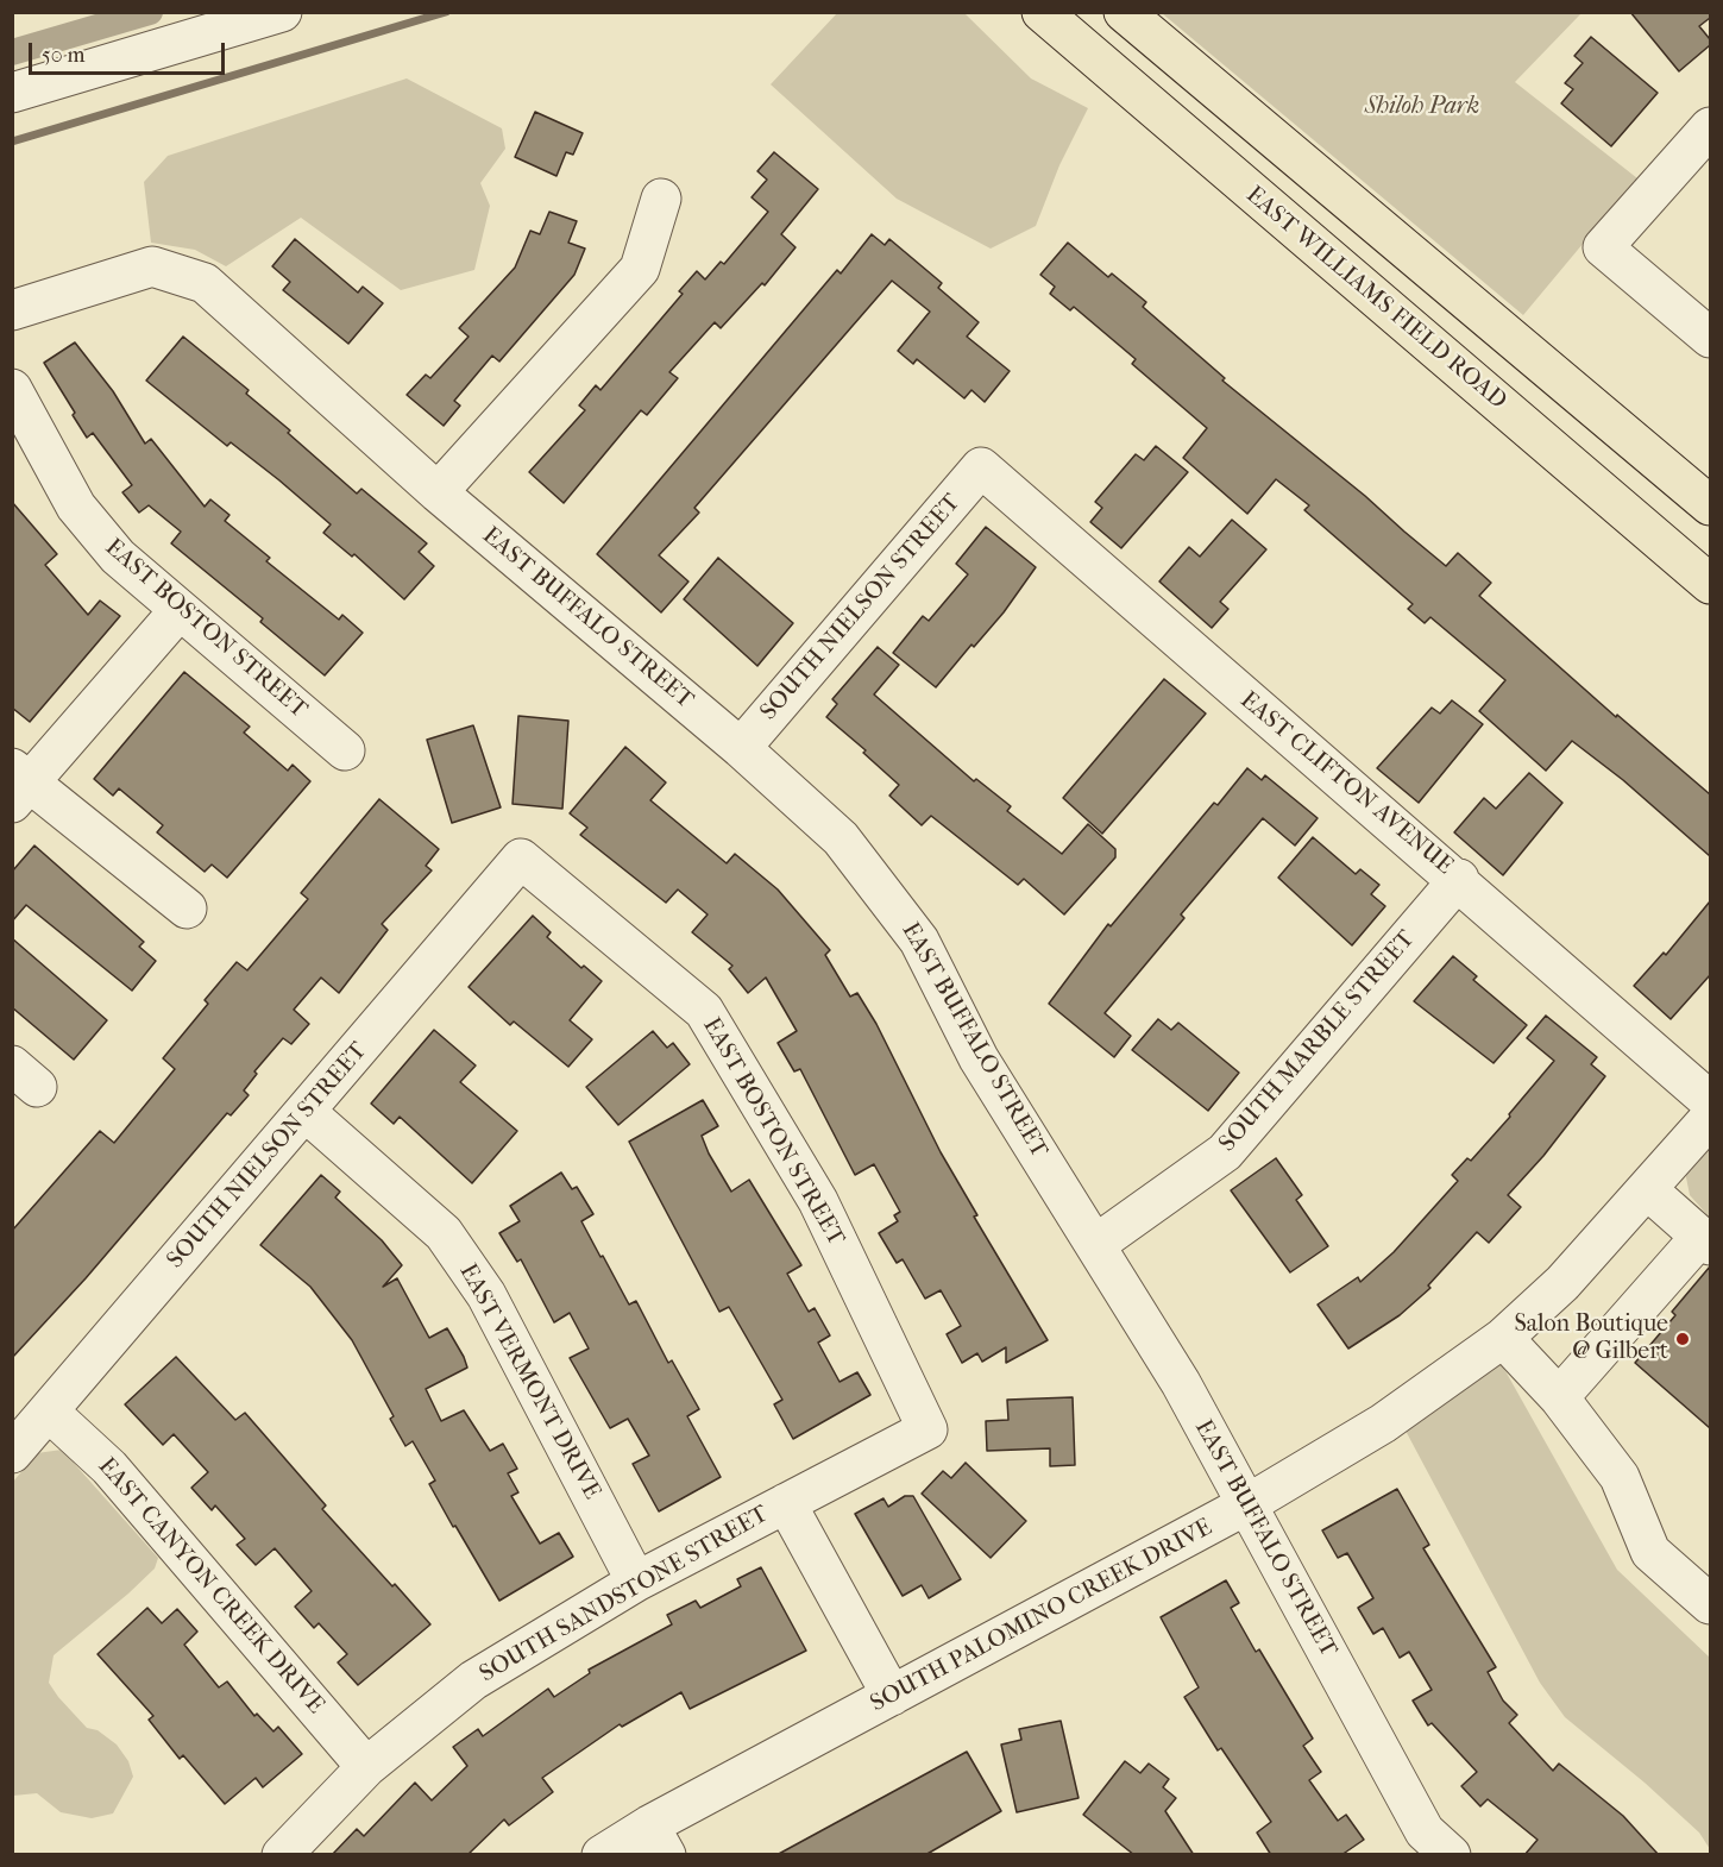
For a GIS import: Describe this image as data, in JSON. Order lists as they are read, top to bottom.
{
  "streets": {
    "main road": ["EAST WILLIAMS FIELD ROAD"],
    "street": [
      "SOUTH NIELSON STREET",
      "EAST BUFFALO STREET",
      "EAST BOSTON STREET",
      "EAST CLIFTON AVENUE",
      "SOUTH MARBLE STREET",
      "EAST VERMONT DRIVE",
      "EAST CANYON CREEK DRIVE",
      "SOUTH SANDSTONE STREET",
      "SOUTH PALOMINO CREEK DRIVE"
    ]
  },
  "crossings": [
    ["SOUTH NIELSON STREET", "EAST BUFFALO STREET"],
    ["SOUTH NIELSON STREET", "EAST BOSTON STREET"],
    ["SOUTH NIELSON STREET", "EAST CLIFTON AVENUE"],
    ["SOUTH NIELSON STREET", "EAST VERMONT DRIVE"],
    ["SOUTH NIELSON STREET", "EAST CANYON CREEK DRIVE"],
    ["EAST BUFFALO STREET", "SOUTH MARBLE STREET"],
    ["EAST BUFFALO STREET", "SOUTH PALOMINO CREEK DRIVE"],
    ["EAST BOSTON STREET", "SOUTH SANDSTONE STREET"],
    ["EAST CLIFTON AVENUE", "SOUTH MARBLE STREET"],
    ["EAST VERMONT DRIVE", "SOUTH SANDSTONE STREET"],
    ["EAST CANYON CREEK DRIVE", "SOUTH SANDSTONE STREET"]
  ],
  "parks": ["Shiloh Park"],
  "places": ["Salon Boutique @ Gilbert"],
  "scale_bar": "50 m"
}
